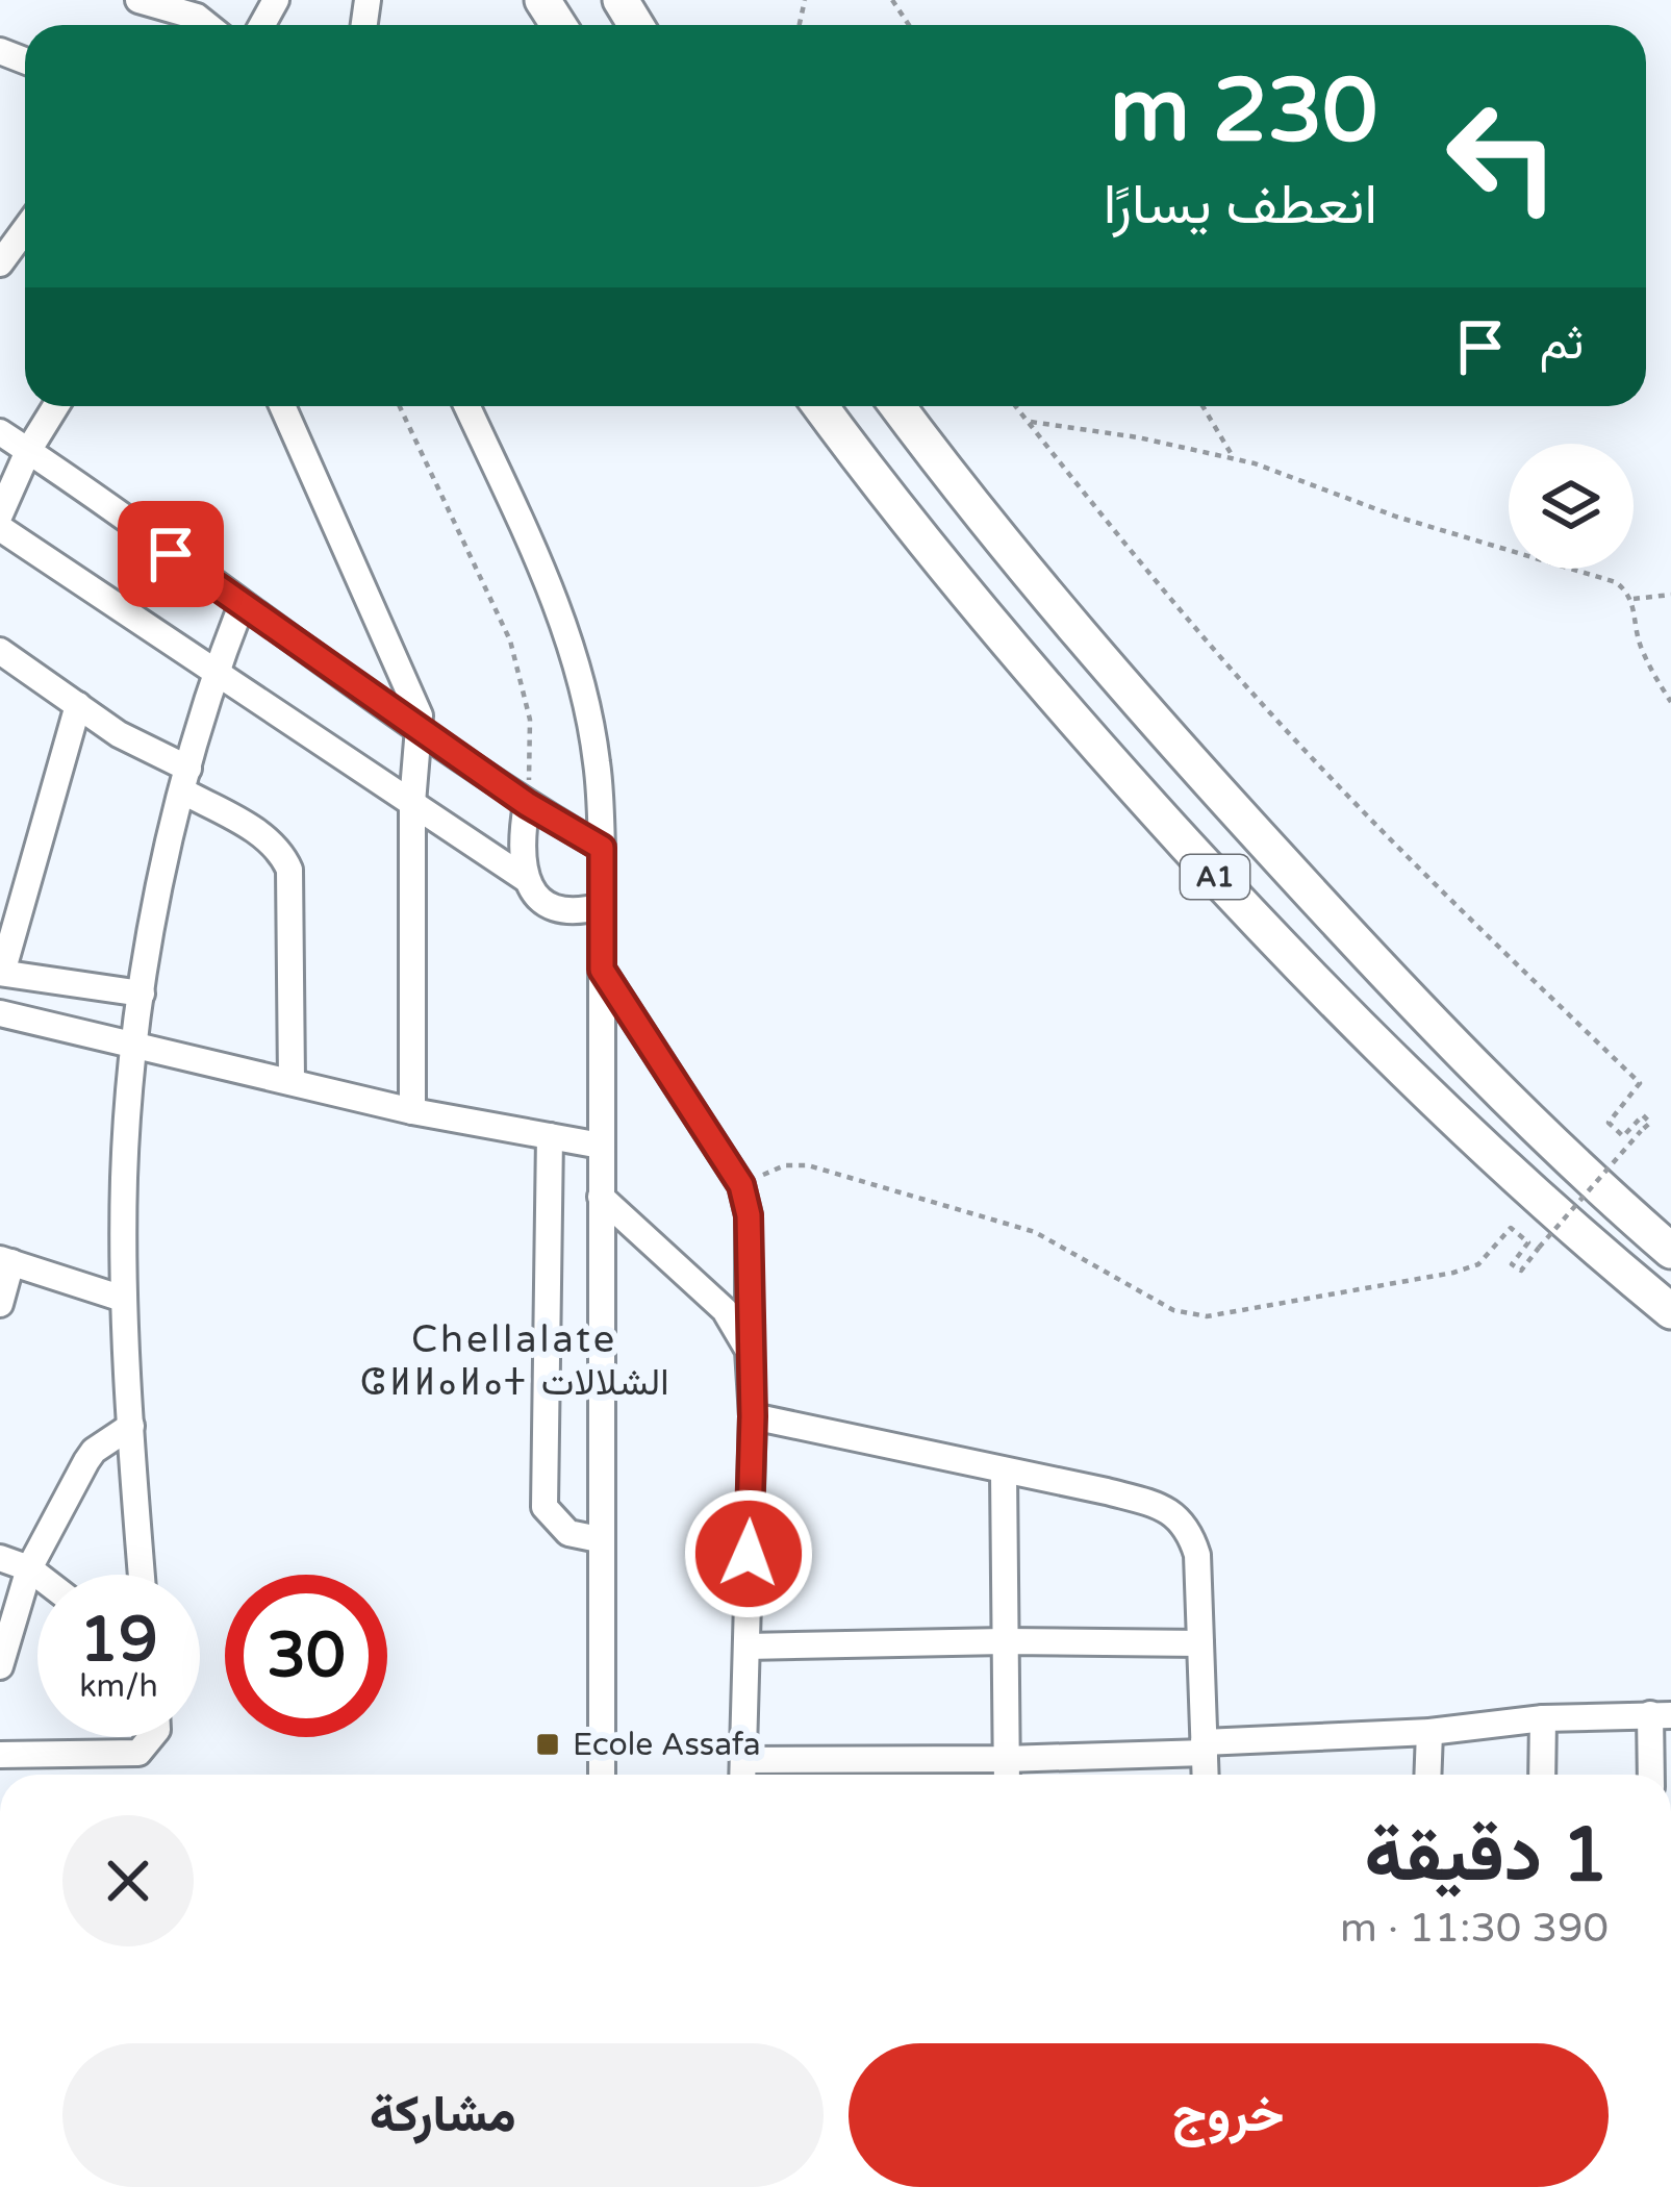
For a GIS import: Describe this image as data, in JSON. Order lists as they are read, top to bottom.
{
  "streets": {
    "highway": ["A1"]
  },
  "districts": ["Chellalate ⵛⵍⵍⴰⵍⴰⵜ الشلالات"],
  "places": {
    "transit": ["Ecole Assafa"]
  },
  "page": {
    "turn": ["230 m", "انعطف يسارًا"],
    "then": "ثم",
    "speed": "19 km/h",
    "limit": "30",
    "heading": ["1 دقيقة", "390 m · 11:30"],
    "buttons": ["خروج", "مشاركة"]
  }
}
